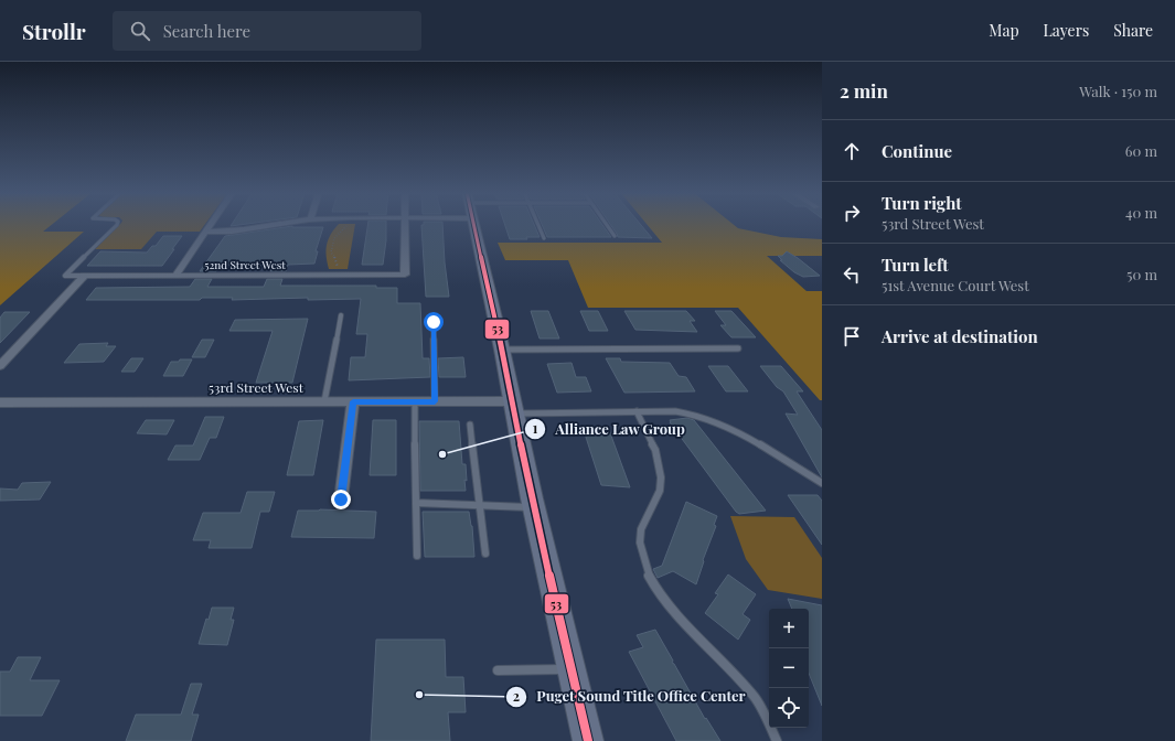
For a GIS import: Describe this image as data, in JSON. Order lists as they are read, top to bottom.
{
  "streets": {
    "street": ["52nd Street West", "53rd Street West"]
  },
  "places": ["Alliance Law Group", "Puget Sound Title Office Center"],
  "lines": ["transit line 53"],
  "page": {
    "header": "Strollr",
    "search": "Search here",
    "nav": ["Map", "Layers", "Share"],
    "heading": ["2 min", "Walk · 150 m"],
    "list": [
      ["Continue", "60 m"],
      ["Turn right", "53rd Street West", "40 m"],
      ["Turn left", "51st Avenue Court West", "50 m"],
      "Arrive at destination"
    ],
    "map_buttons": ["+", "−"]
  }
}
